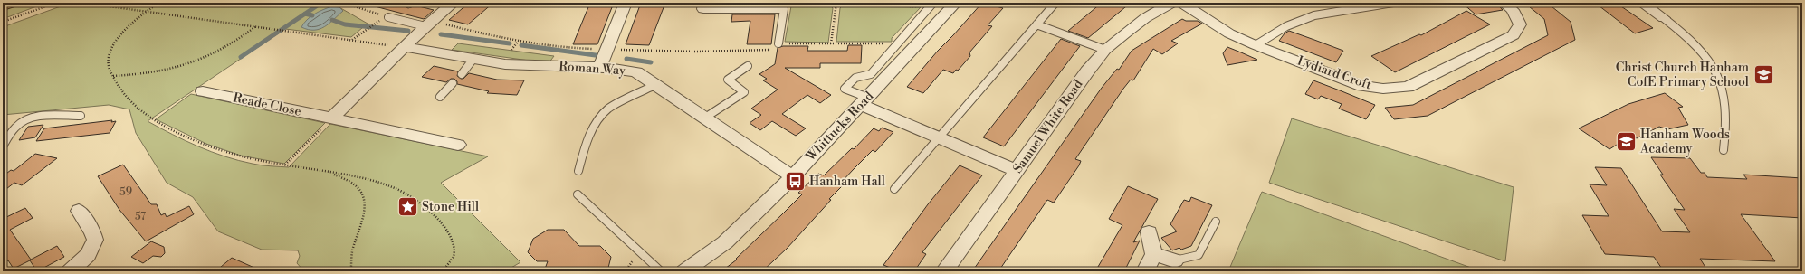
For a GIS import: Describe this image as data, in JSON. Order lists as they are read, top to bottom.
{
  "streets": {
    "street": [
      "Roman Way",
      "Lydiard Croft",
      "Reade Close",
      "Whittucks Road",
      "Samuel White Road"
    ]
  },
  "crossings": [
    ["Roman Way", "Whittucks Road"]
  ],
  "places": {
    "school or university": ["Christ Church Hanham CofE Primary School", "Hanham Woods Academy"],
    "bus stop": ["Hanham Hall"],
    "place": ["Stone Hill"]
  },
  "house_numbers": ["59", "57"]
}
